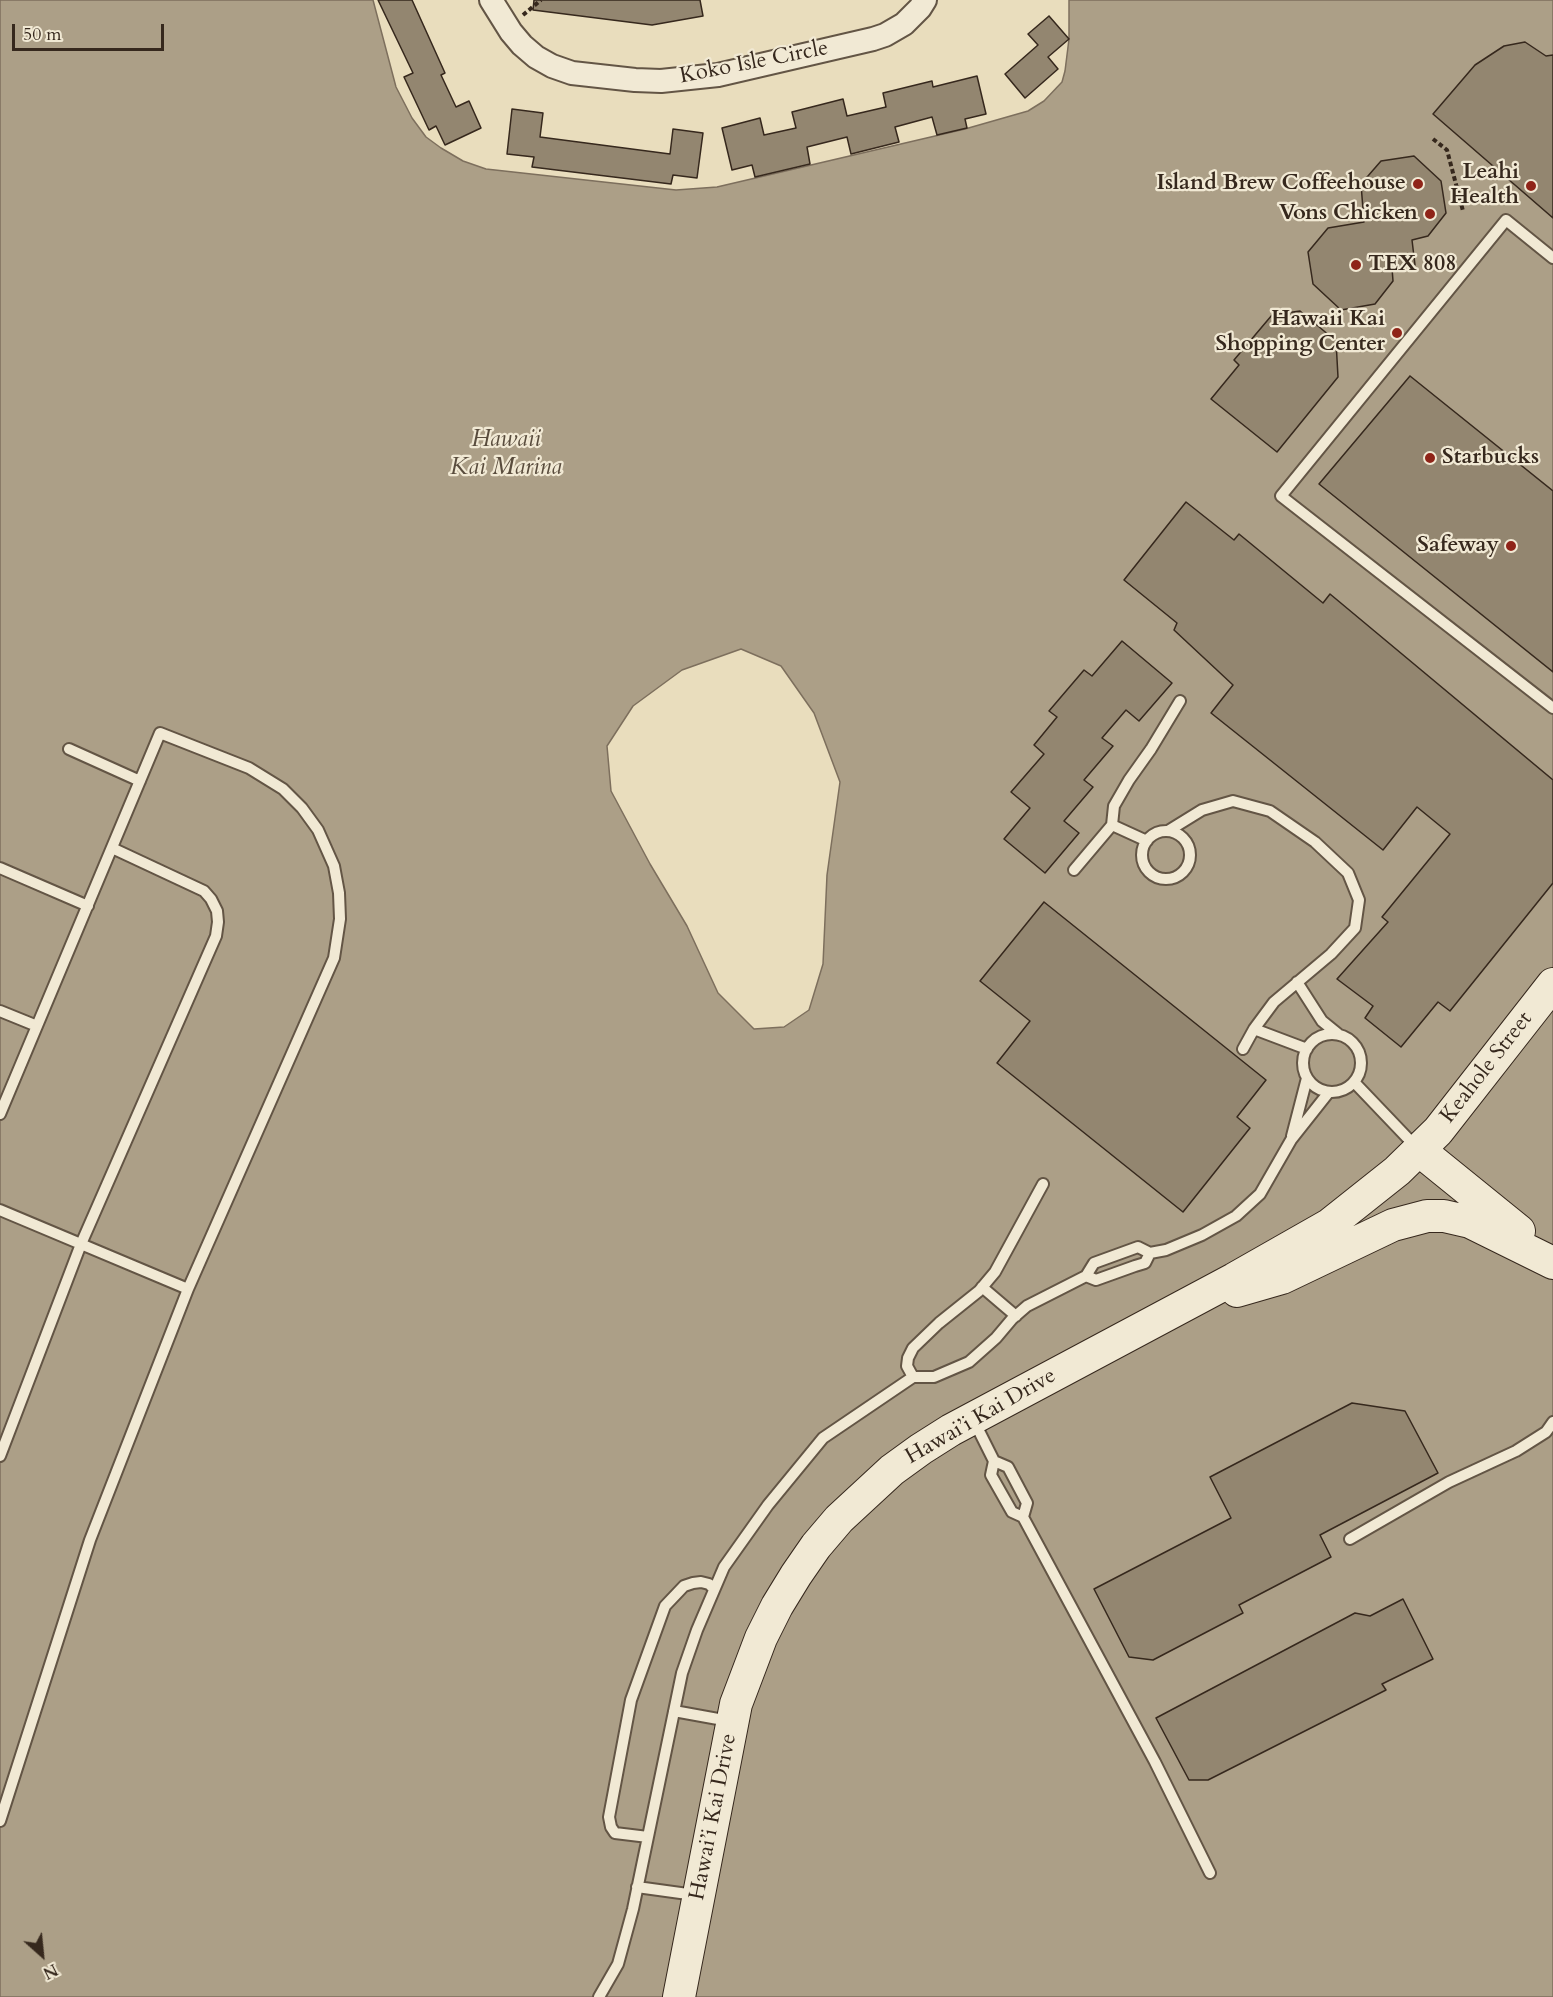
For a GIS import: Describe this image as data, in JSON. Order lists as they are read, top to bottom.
{
  "streets": {
    "main road": ["Keahole Street", "Hawai’i Kai Drive"],
    "street": ["Koko Isle Circle"]
  },
  "crossings": [
    ["Keahole Street", "Hawai’i Kai Drive"]
  ],
  "water": ["Hawaii Kai Marina"],
  "places": [
    "Island Brew Coffeehouse",
    "Leahi Health",
    "Vons Chicken",
    "TEX 808",
    "Hawaii Kai Shopping Center",
    "Starbucks",
    "Safeway"
  ],
  "scale_bar": "50 m",
  "north": "bottom right"
}
